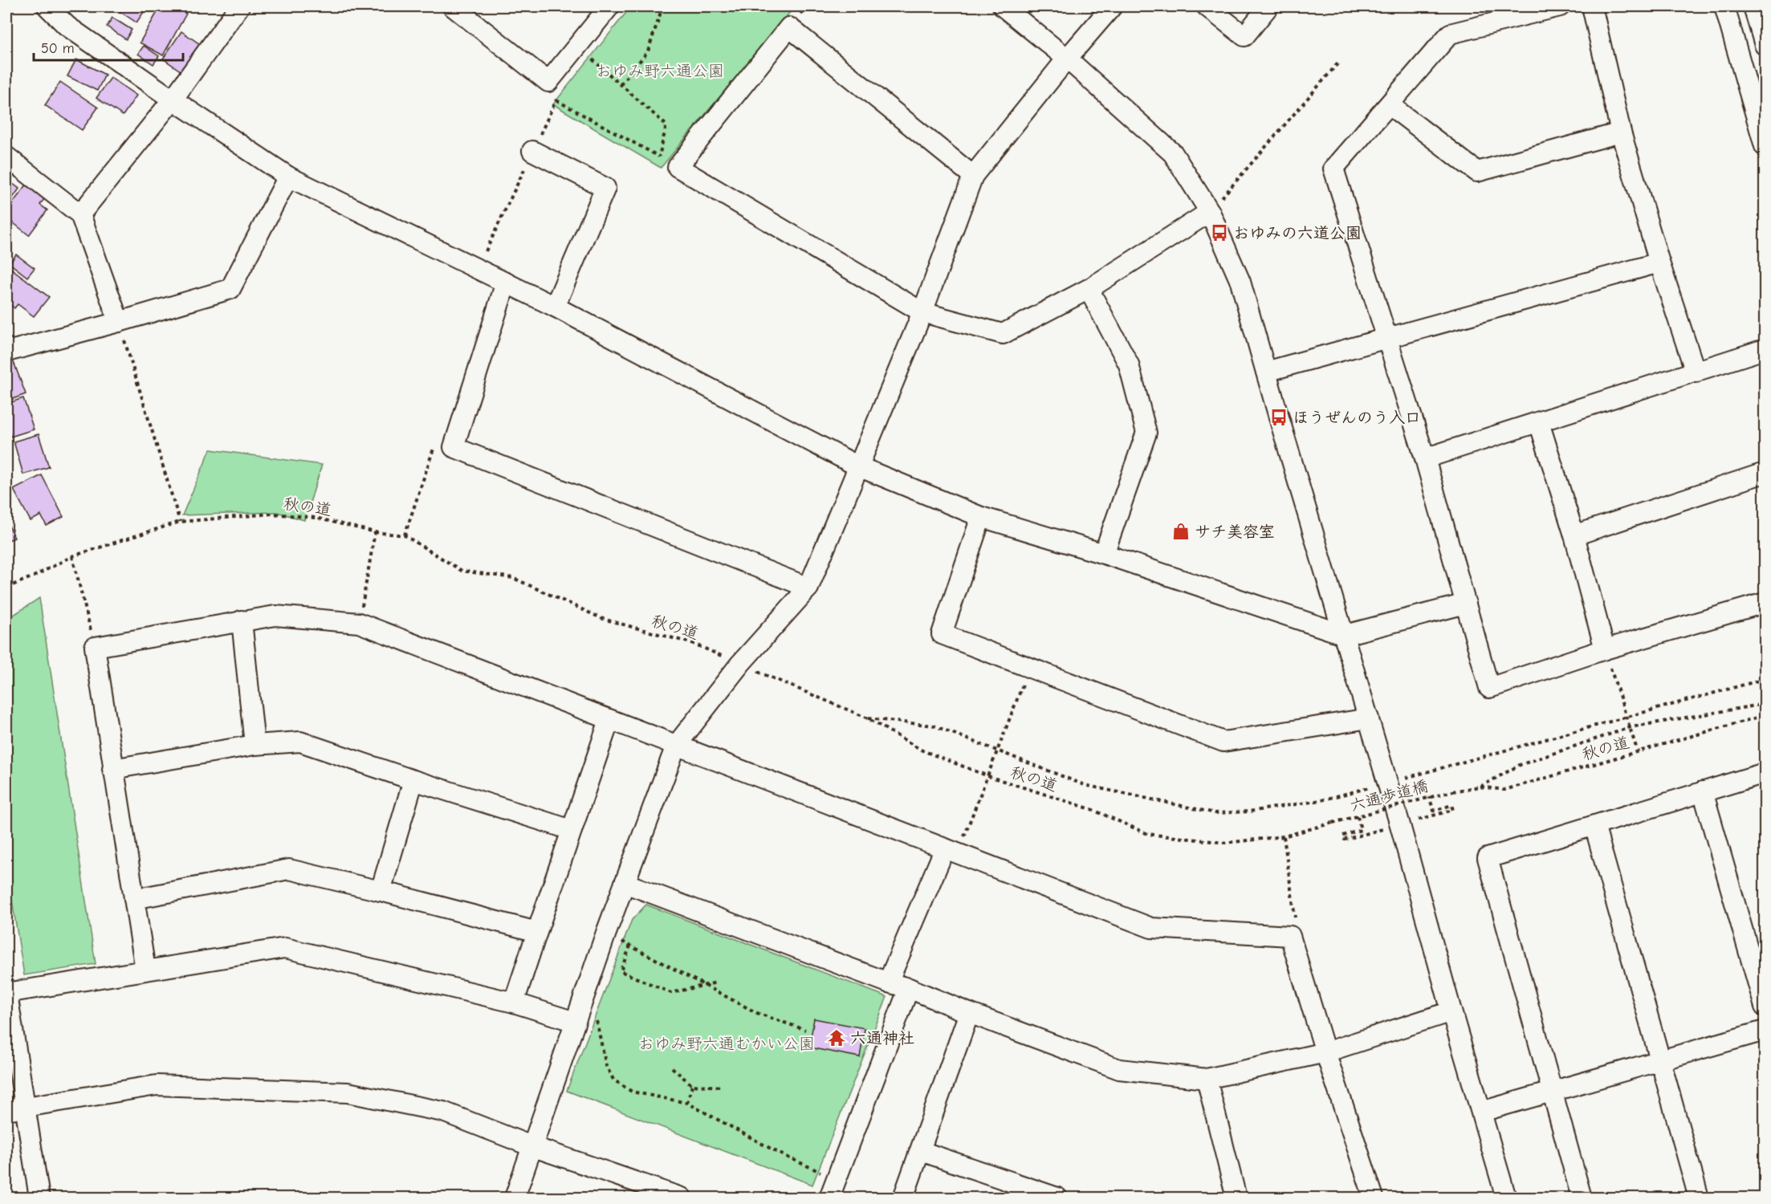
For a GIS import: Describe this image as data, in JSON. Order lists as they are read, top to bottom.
{
  "streets": {
    "path": ["秋の道", "六通歩道橋"]
  },
  "crossings": [
    ["秋の道", "六通歩道橋"]
  ],
  "parks": ["おゆみ野六通公園", "おゆみ野六通むかい公園"],
  "places": {
    "bus stop": ["おゆみの六道公園", "ほうぜんのう入口"],
    "shop": ["サチ美容室"],
    "temple": ["六通神社"]
  },
  "scale_bar": "50 m"
}
